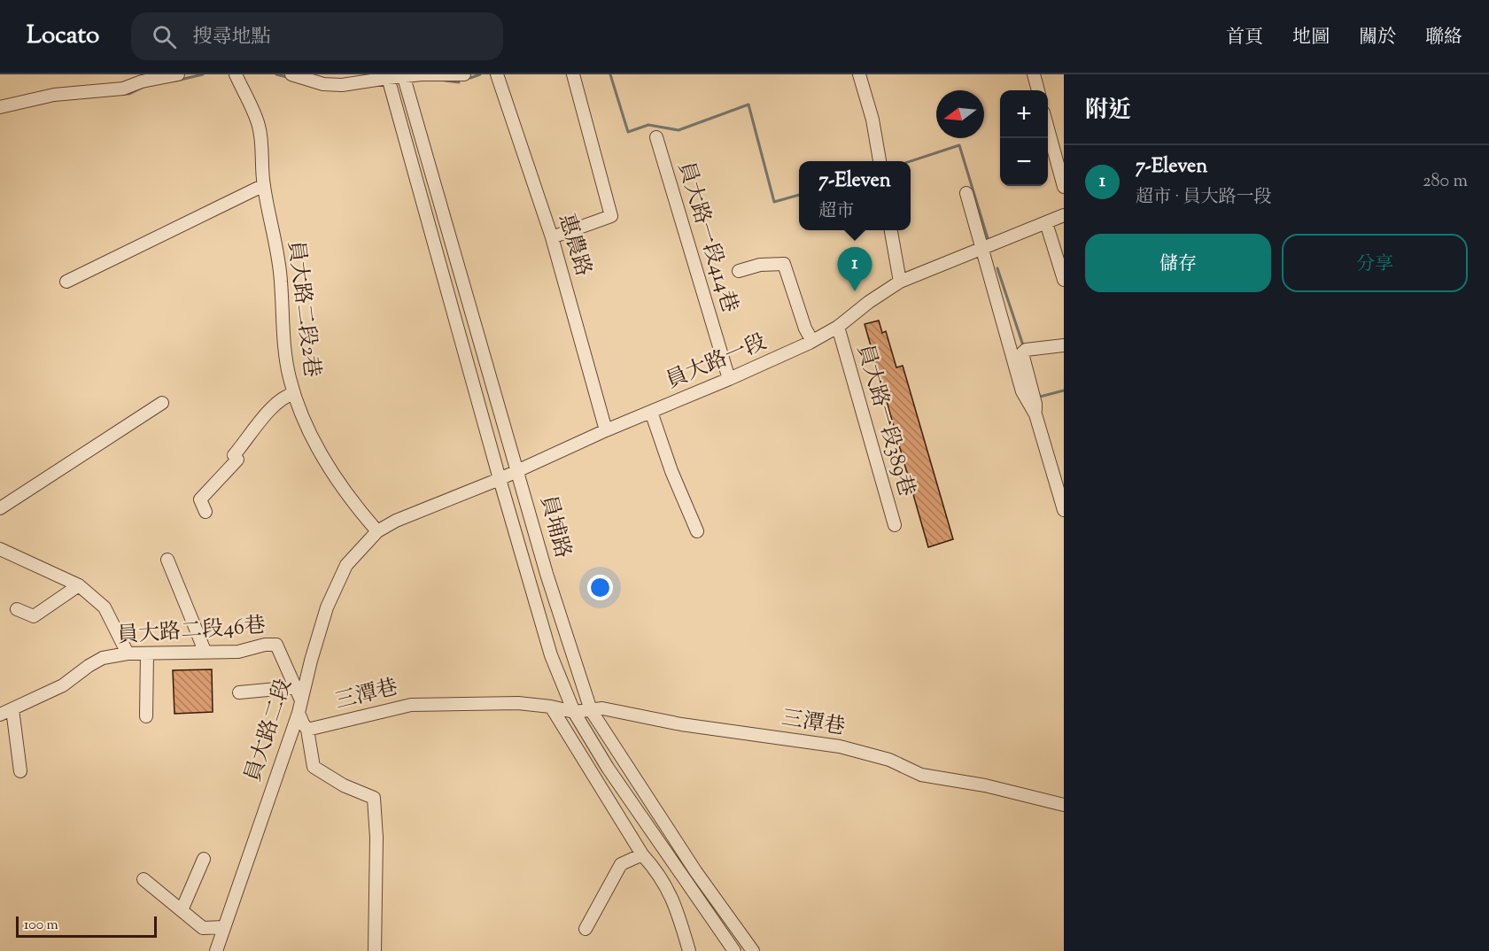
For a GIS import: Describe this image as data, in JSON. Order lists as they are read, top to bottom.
{
  "streets": {
    "street": [
      "員大路一段414巷",
      "惠農路",
      "員大路二段2巷",
      "員大路一段",
      "員大路一段389巷",
      "員埔路",
      "員大路二段46巷",
      "三潭巷",
      "員大路二段"
    ]
  },
  "crossings": [
    ["員大路一段414巷", "員大路一段"],
    ["惠農路", "員大路一段"],
    ["員大路二段2巷", "員大路一段"],
    ["員大路二段2巷", "員大路二段"],
    ["員大路一段", "員大路一段389巷"],
    ["員大路一段", "員埔路"],
    ["員大路一段", "員大路二段"],
    ["員埔路", "三潭巷"],
    ["員大路二段46巷", "員大路二段"]
  ],
  "scale_bar": "100 m",
  "north": "left",
  "page": {
    "header": "Locato",
    "search": "搜尋地點",
    "nav": [
      "首頁",
      "地圖",
      "關於",
      "聯絡"
    ],
    "heading": "附近",
    "map_buttons": ["+", "−"],
    "list": [
      {
        "mark": "1",
        "name": "7-Eleven",
        "note": "超市 · 員大路一段",
        "value": "280 m"
      }
    ],
    "popup": ["7-Eleven", "超市"],
    "buttons": ["儲存", "分享"],
    "pins": "1",
    "scale": "100 m"
  }
}
